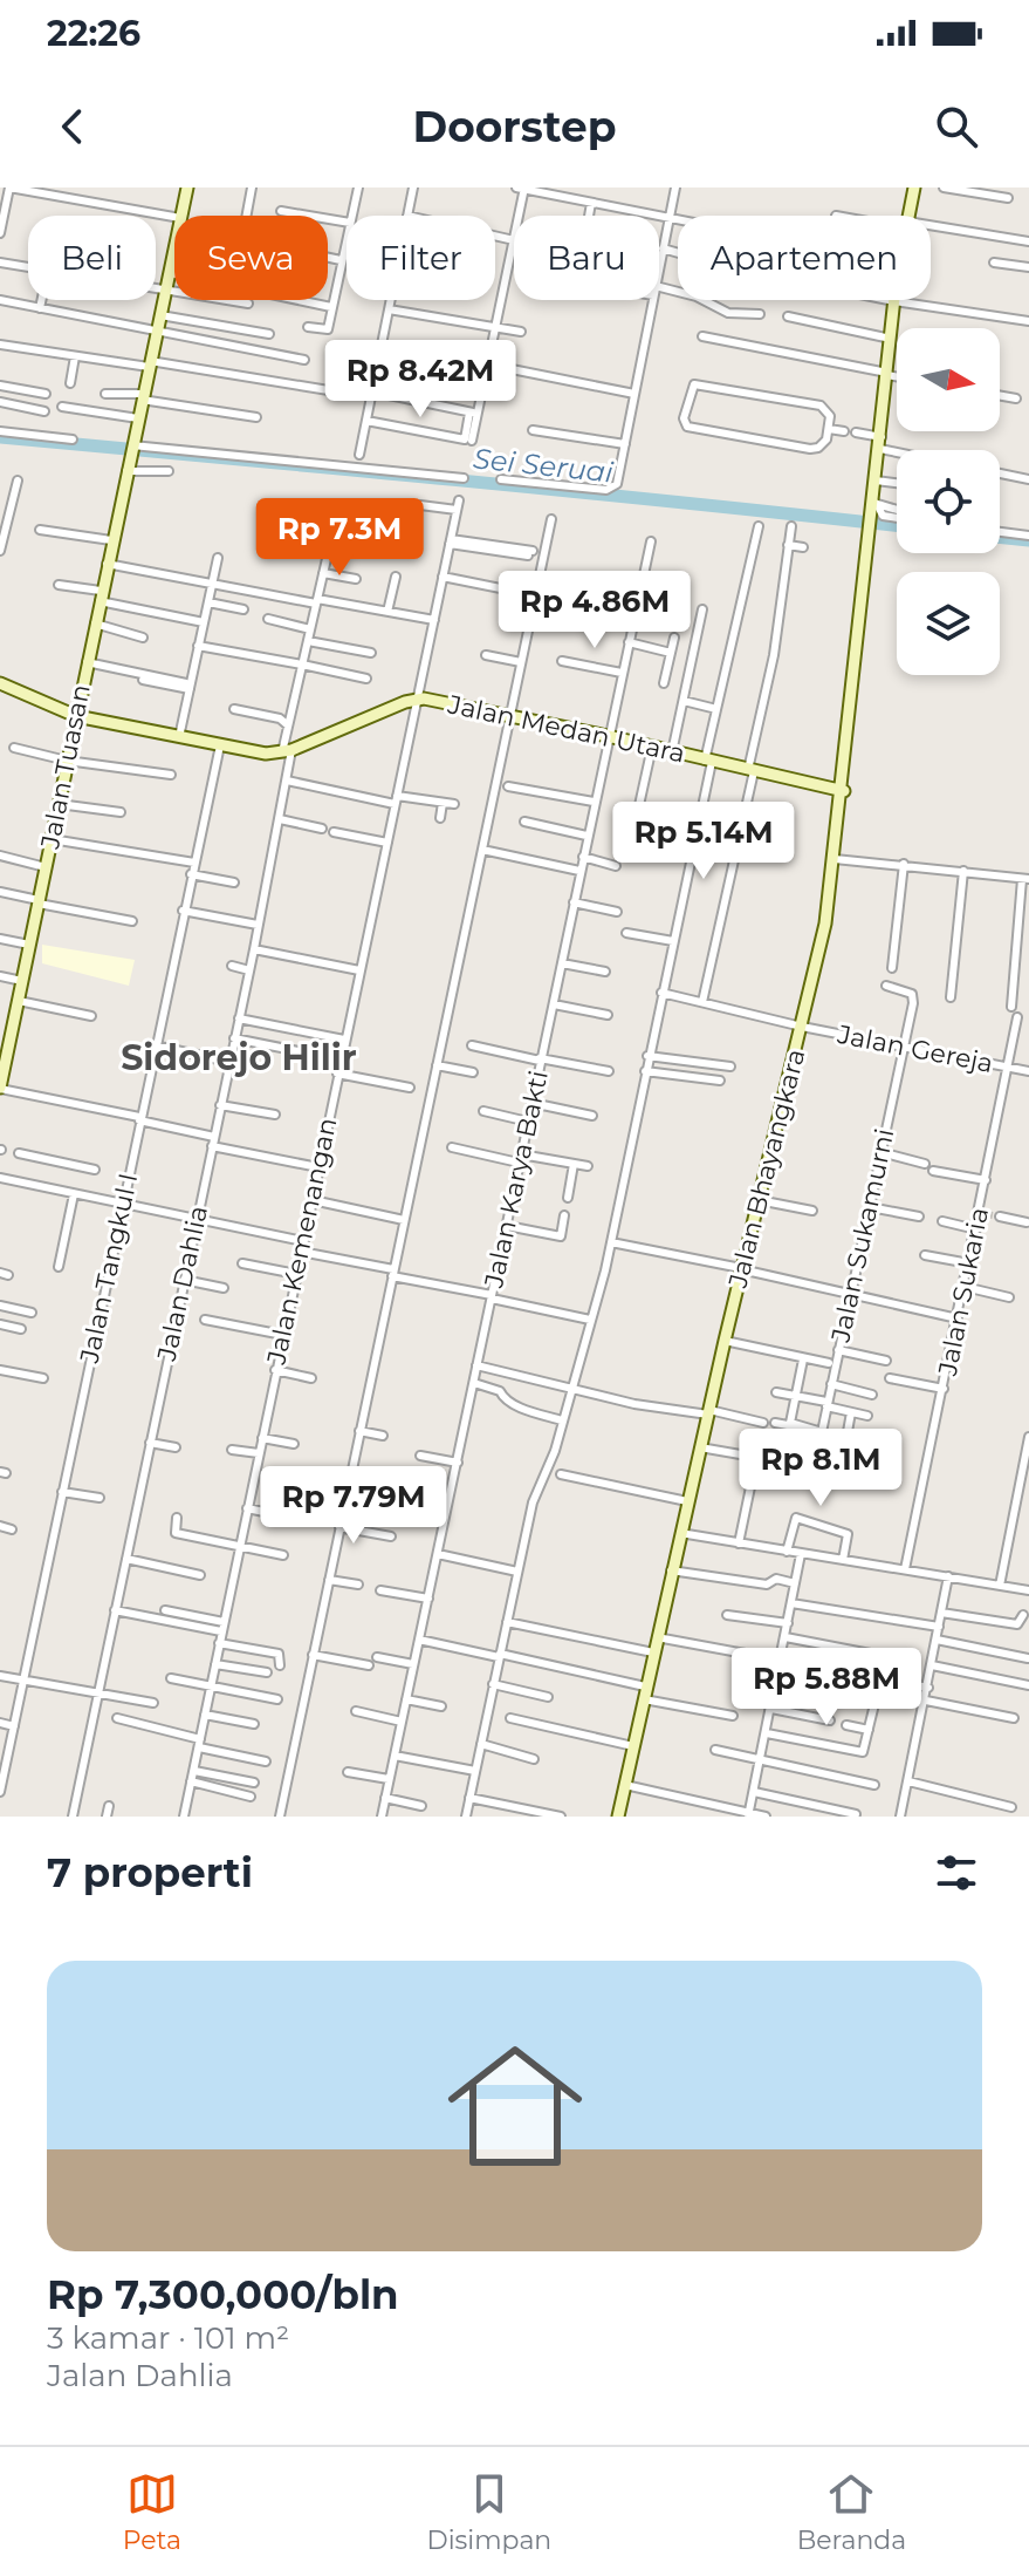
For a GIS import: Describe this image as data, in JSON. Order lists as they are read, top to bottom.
{
  "streets": {
    "street": [
      "Jalan Medan Utara",
      "Jalan Tuasan",
      "Jalan Gereja",
      "Jalan Bhayangkara",
      "Jalan Karya Bakti",
      "Jalan Sukamurni",
      "Jalan Kemenangan",
      "Jalan Tangkul I",
      "Jalan Dahlia",
      "Jalan Sukaria"
    ]
  },
  "crossings": [
    ["Jalan Medan Utara", "Jalan Tuasan"],
    ["Jalan Medan Utara", "Jalan Bhayangkara"],
    ["Jalan Medan Utara", "Jalan Karya Bakti"],
    ["Jalan Medan Utara", "Jalan Kemenangan"],
    ["Jalan Medan Utara", "Jalan Tangkul I"],
    ["Jalan Medan Utara", "Jalan Dahlia"],
    ["Jalan Gereja", "Jalan Bhayangkara"],
    ["Jalan Gereja", "Jalan Sukamurni"],
    ["Jalan Gereja", "Jalan Sukaria"]
  ],
  "districts": ["Sidorejo Hilir"],
  "water": ["Sei Seruai"],
  "north": "right",
  "page": {
    "status": "22:26",
    "header": "Doorstep",
    "chip": [
      "Beli",
      "Sewa",
      "Filter",
      "Baru",
      "Apartemen"
    ],
    "price": [
      "Rp 8.42M",
      "Rp 7.3M",
      "Rp 4.86M",
      "Rp 5.14M",
      "Rp 8.1M",
      "Rp 7.79M",
      "Rp 5.88M"
    ],
    "heading": "7 properti",
    "list": [
      {
        "name": "Rp 7,300,000/bln",
        "note": "3 kamar · 101 m² · Jalan Dahlia"
      }
    ],
    "tabs": ["Peta", "Disimpan", "Beranda"]
  }
}
